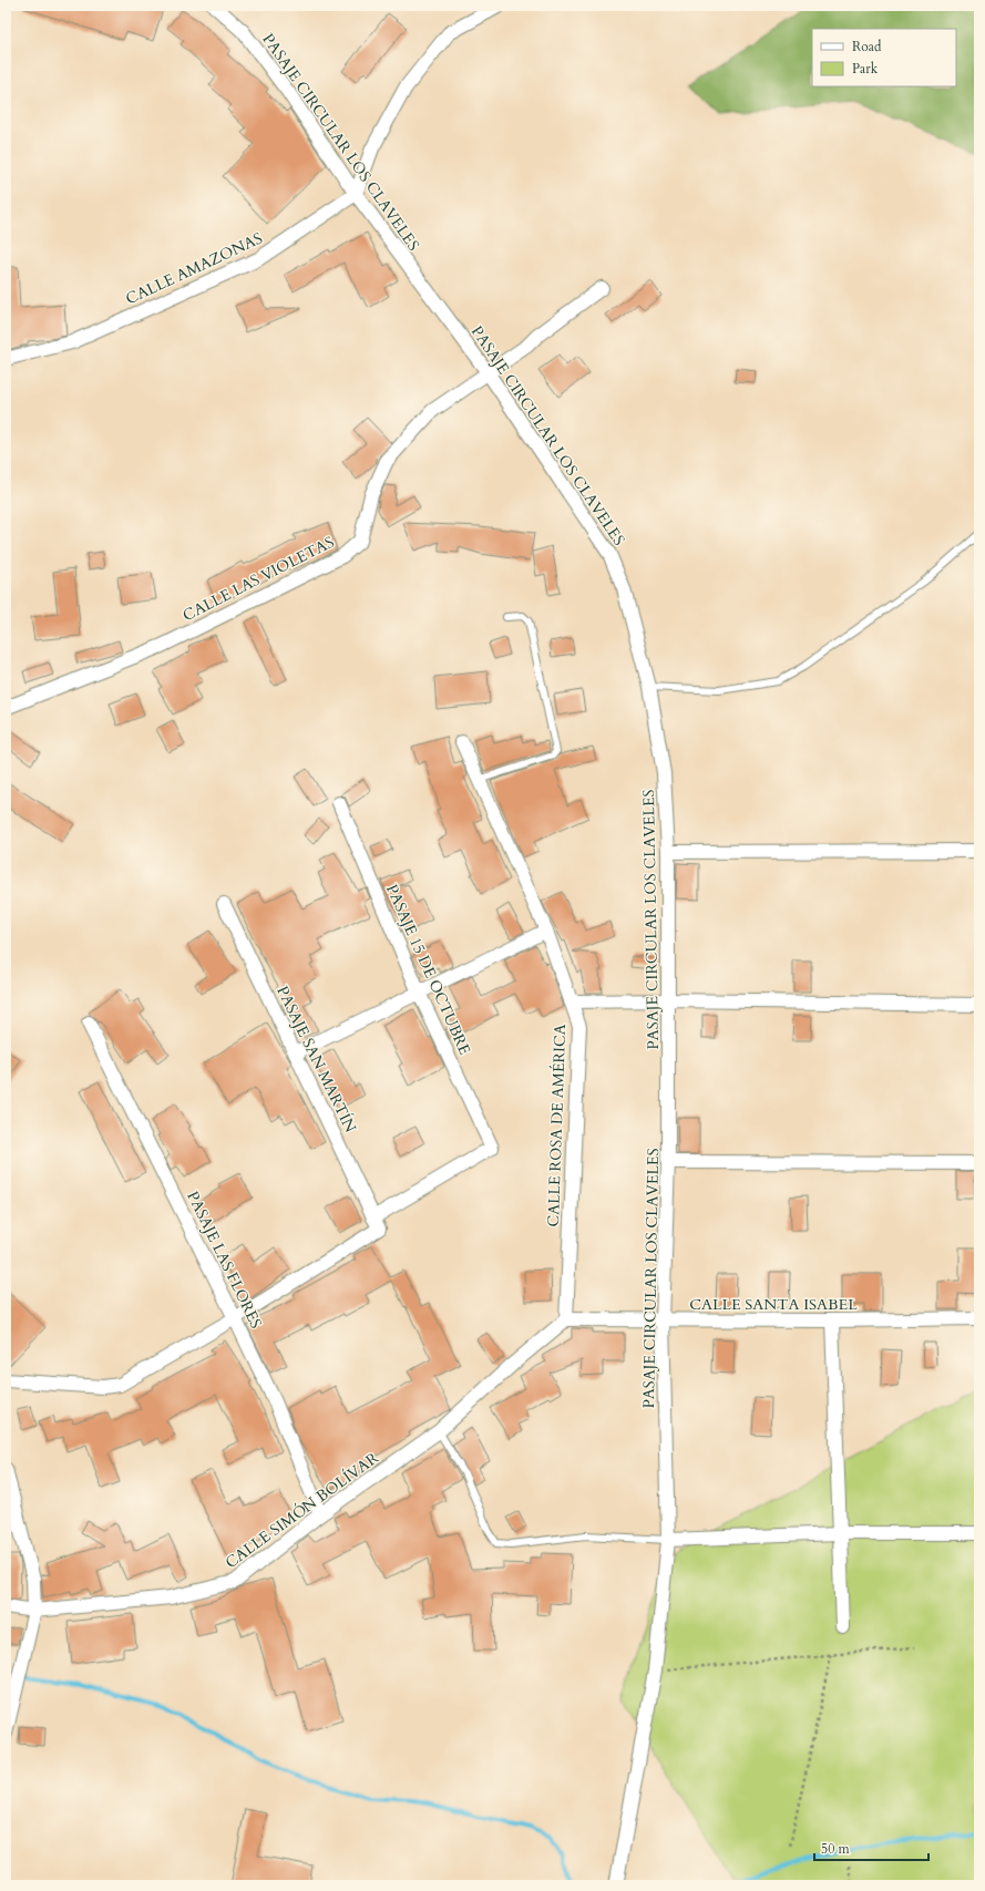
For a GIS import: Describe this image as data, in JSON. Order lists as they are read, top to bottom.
{
  "streets": {
    "street": [
      "PASAJE CIRCULAR LOS CLAVELES",
      "CALLE AMAZONAS",
      "CALLE LAS VIOLETAS",
      "PASAJE 15 DE OCTUBRE",
      "PASAJE SAN MARTÍN",
      "CALLE ROSA DE AMÉRICA",
      "PASAJE LAS FLORES",
      "CALLE SANTA ISABEL",
      "CALLE SIMÓN BOLÍVAR"
    ]
  },
  "crossings": [
    ["PASAJE CIRCULAR LOS CLAVELES", "CALLE AMAZONAS"],
    ["PASAJE CIRCULAR LOS CLAVELES", "CALLE LAS VIOLETAS"],
    ["PASAJE CIRCULAR LOS CLAVELES", "CALLE SANTA ISABEL"],
    ["PASAJE 15 DE OCTUBRE", "PASAJE SAN MARTÍN"],
    ["CALLE ROSA DE AMÉRICA", "CALLE SANTA ISABEL"],
    ["CALLE ROSA DE AMÉRICA", "CALLE SIMÓN BOLÍVAR"],
    ["PASAJE LAS FLORES", "CALLE SIMÓN BOLÍVAR"],
    ["CALLE SANTA ISABEL", "CALLE SIMÓN BOLÍVAR"]
  ],
  "legend": ["Road", "Park"],
  "scale_bar": "50 m"
}
